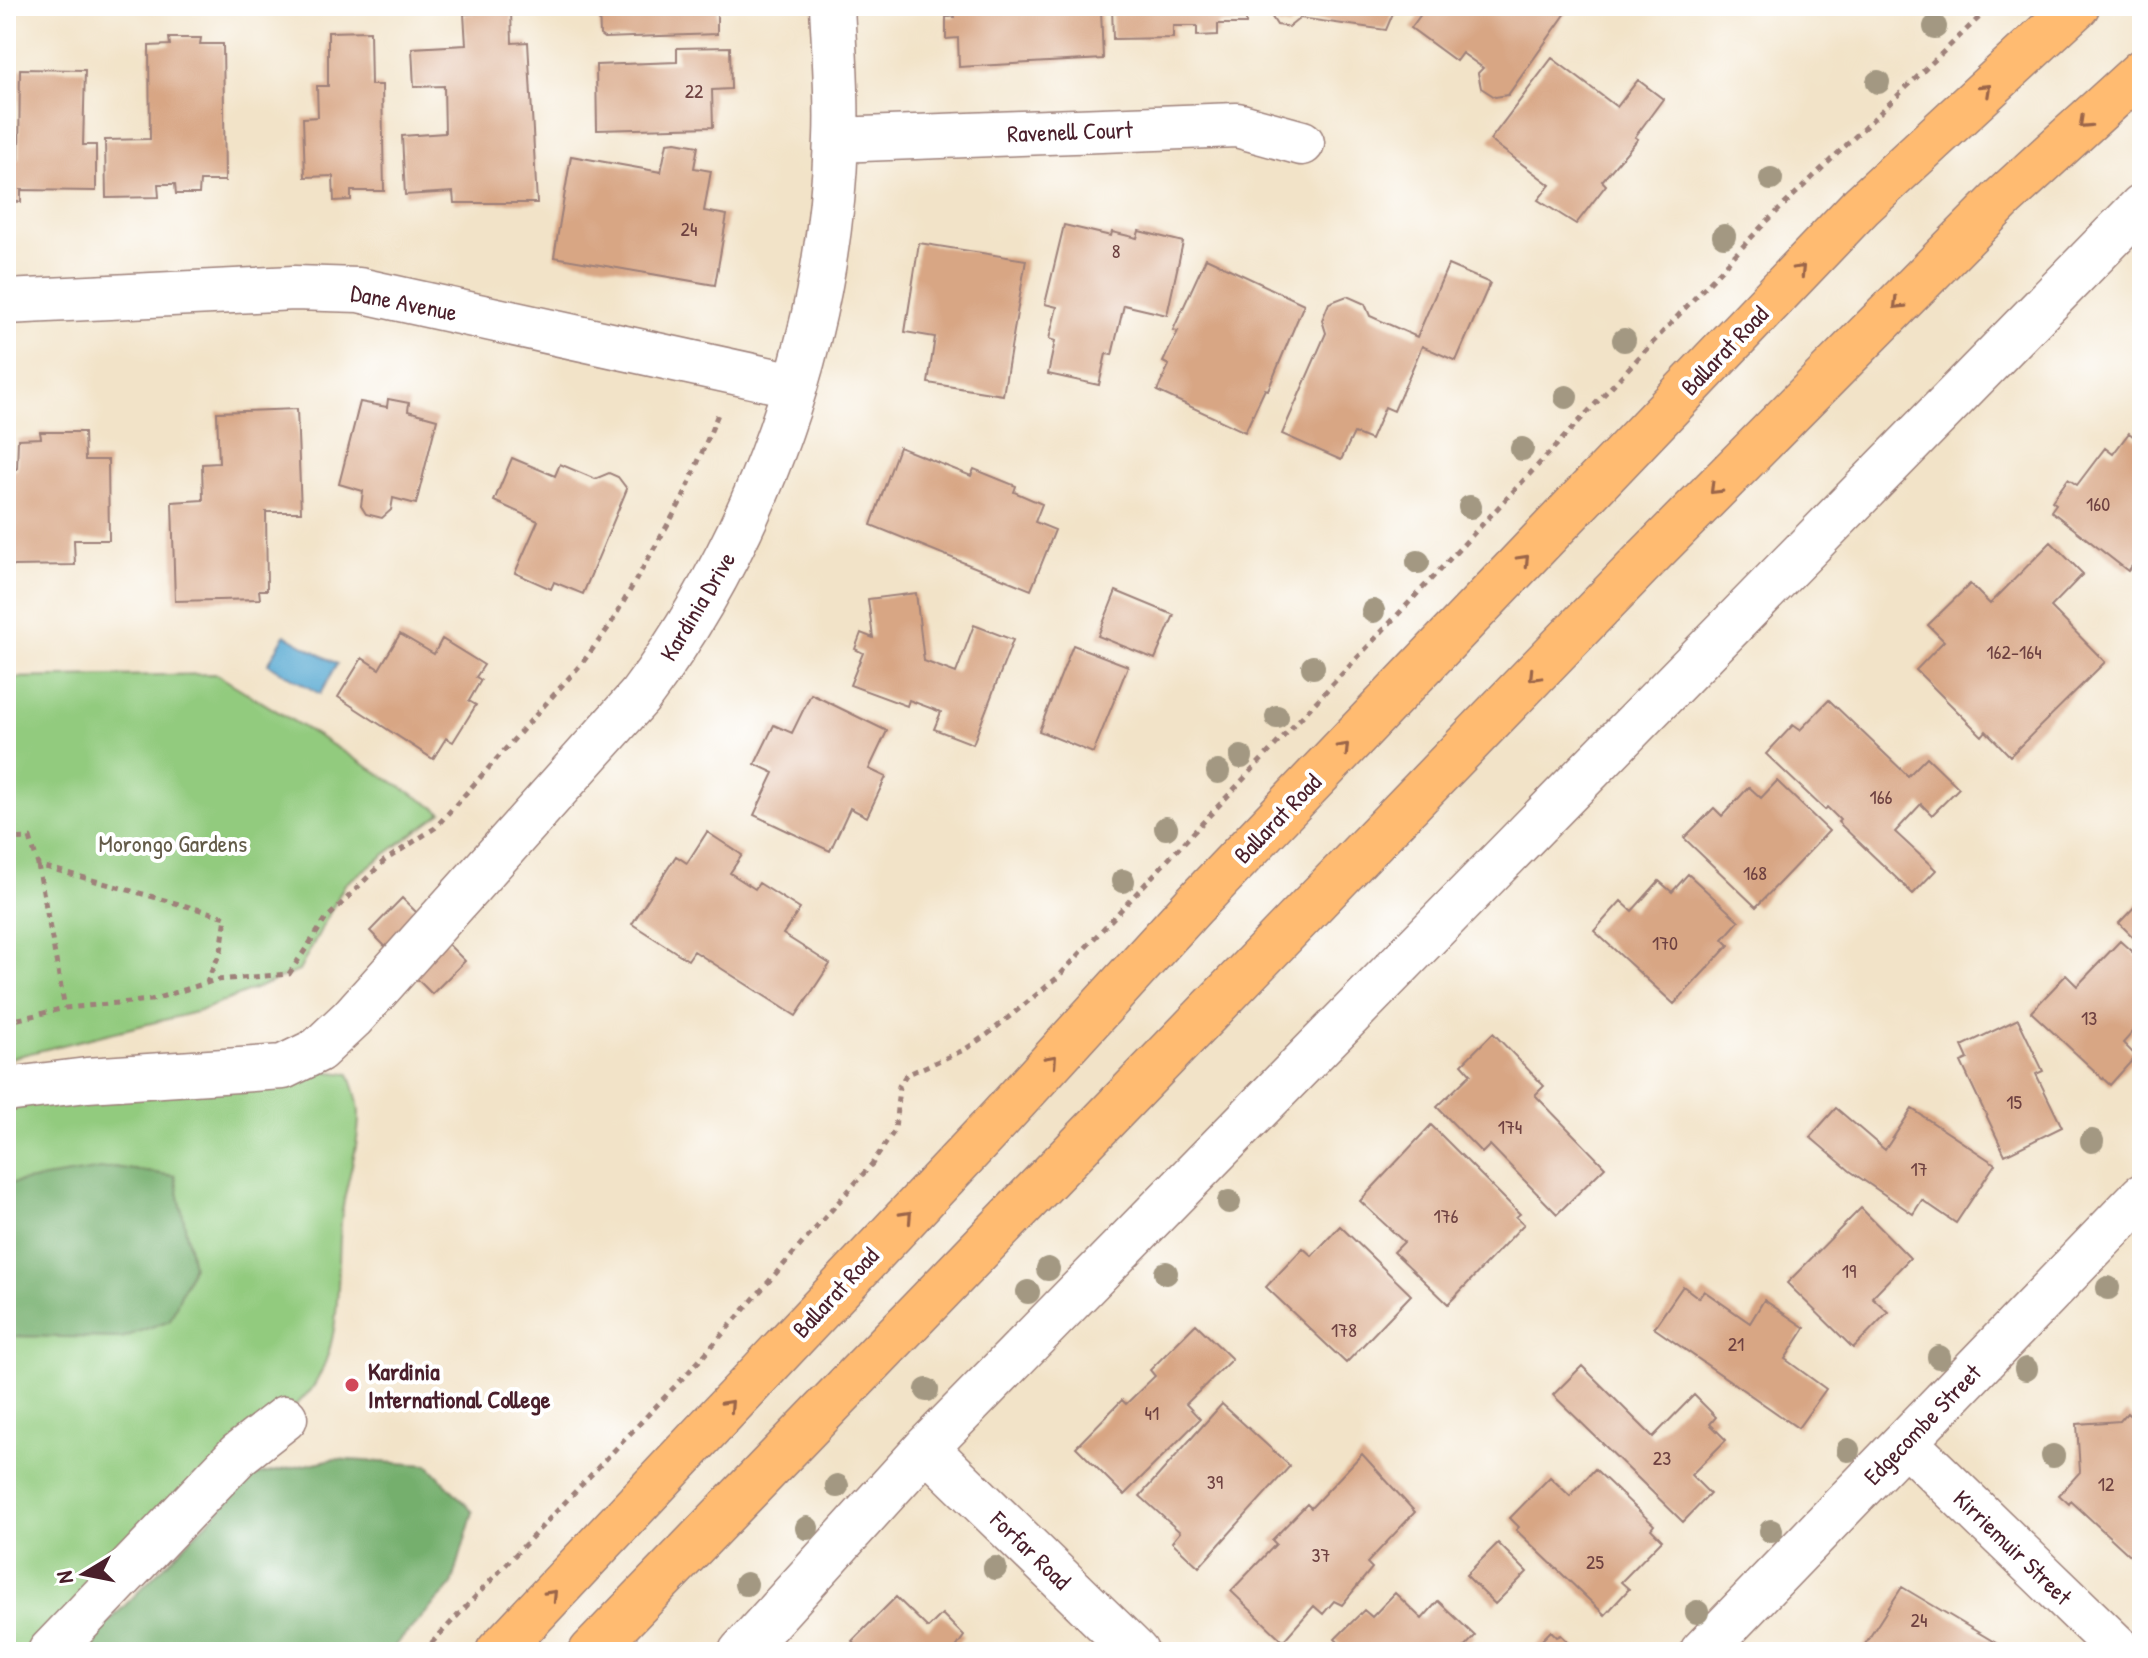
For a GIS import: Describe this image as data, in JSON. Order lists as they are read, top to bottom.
{
  "streets": {
    "highway": ["Ballarat Road"],
    "street": [
      "Ravenell Court",
      "Dane Avenue",
      "Kardinia Drive",
      "Edgecombe Street",
      "Kirriemuir Street",
      "Forfar Road"
    ]
  },
  "crossings": [
    ["Ravenell Court", "Kardinia Drive"],
    ["Dane Avenue", "Kardinia Drive"],
    ["Edgecombe Street", "Kirriemuir Street"]
  ],
  "parks": ["Morongo Gardens"],
  "places": ["Kardinia International College"],
  "house_numbers": [
    "22",
    "24",
    "8",
    "160",
    "162-164",
    "166",
    "168",
    "170",
    "13",
    "15",
    "174",
    "17",
    "176",
    "19",
    "178",
    "21",
    "41",
    "23",
    "39",
    "12",
    "37",
    "25",
    "24"
  ],
  "north": "left"
}
